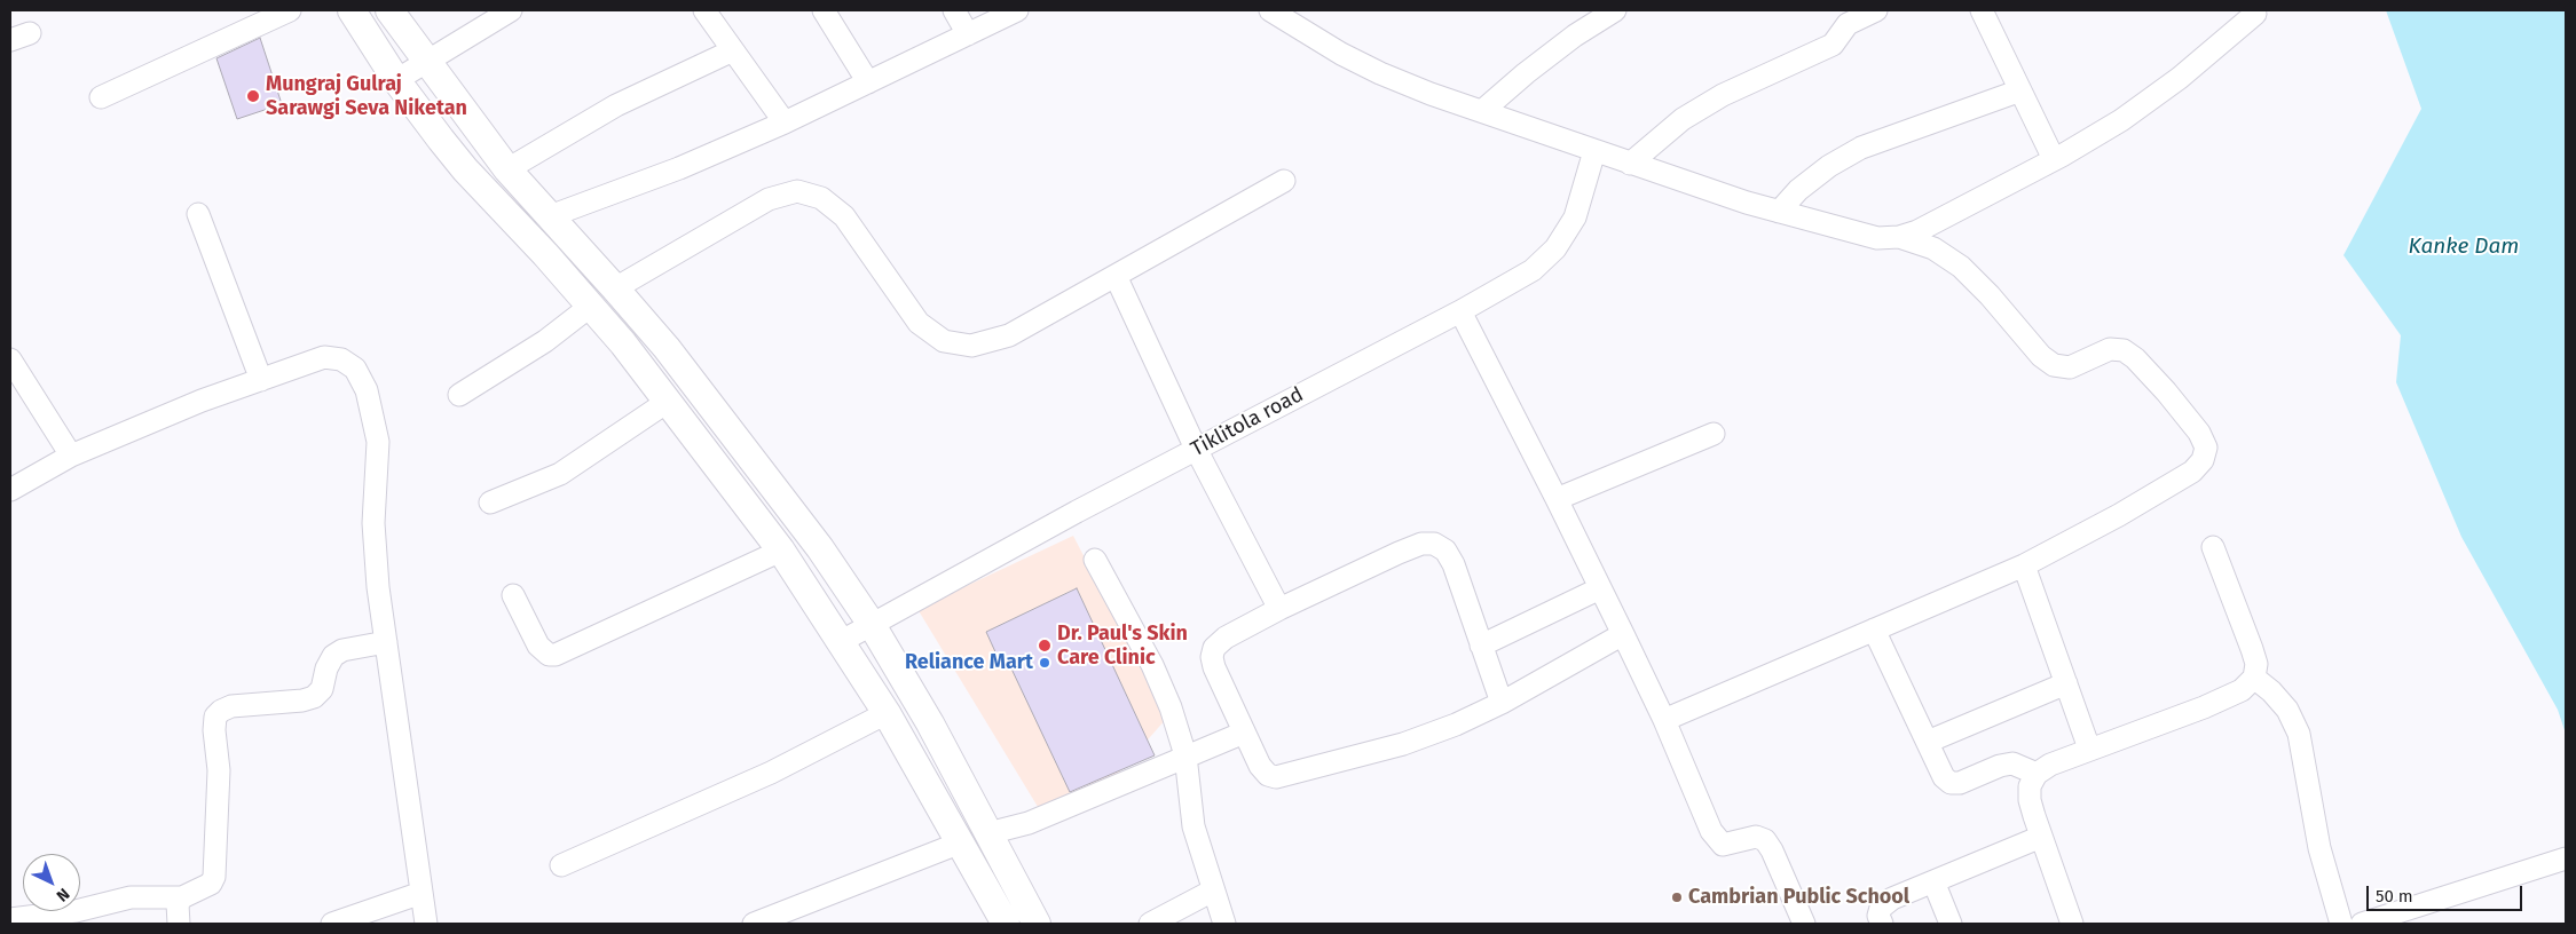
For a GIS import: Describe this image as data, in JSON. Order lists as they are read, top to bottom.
{
  "streets": {
    "street": ["Tiklitola road"]
  },
  "water": ["Kanke Dam"],
  "places": [
    "Mungraj Gulraj Sarawgi Seva Niketan",
    "Dr. Paul's Skin Care Clinic",
    "Reliance Mart",
    "Cambrian Public School"
  ],
  "scale_bar": "50 m",
  "north": "bottom right"
}
